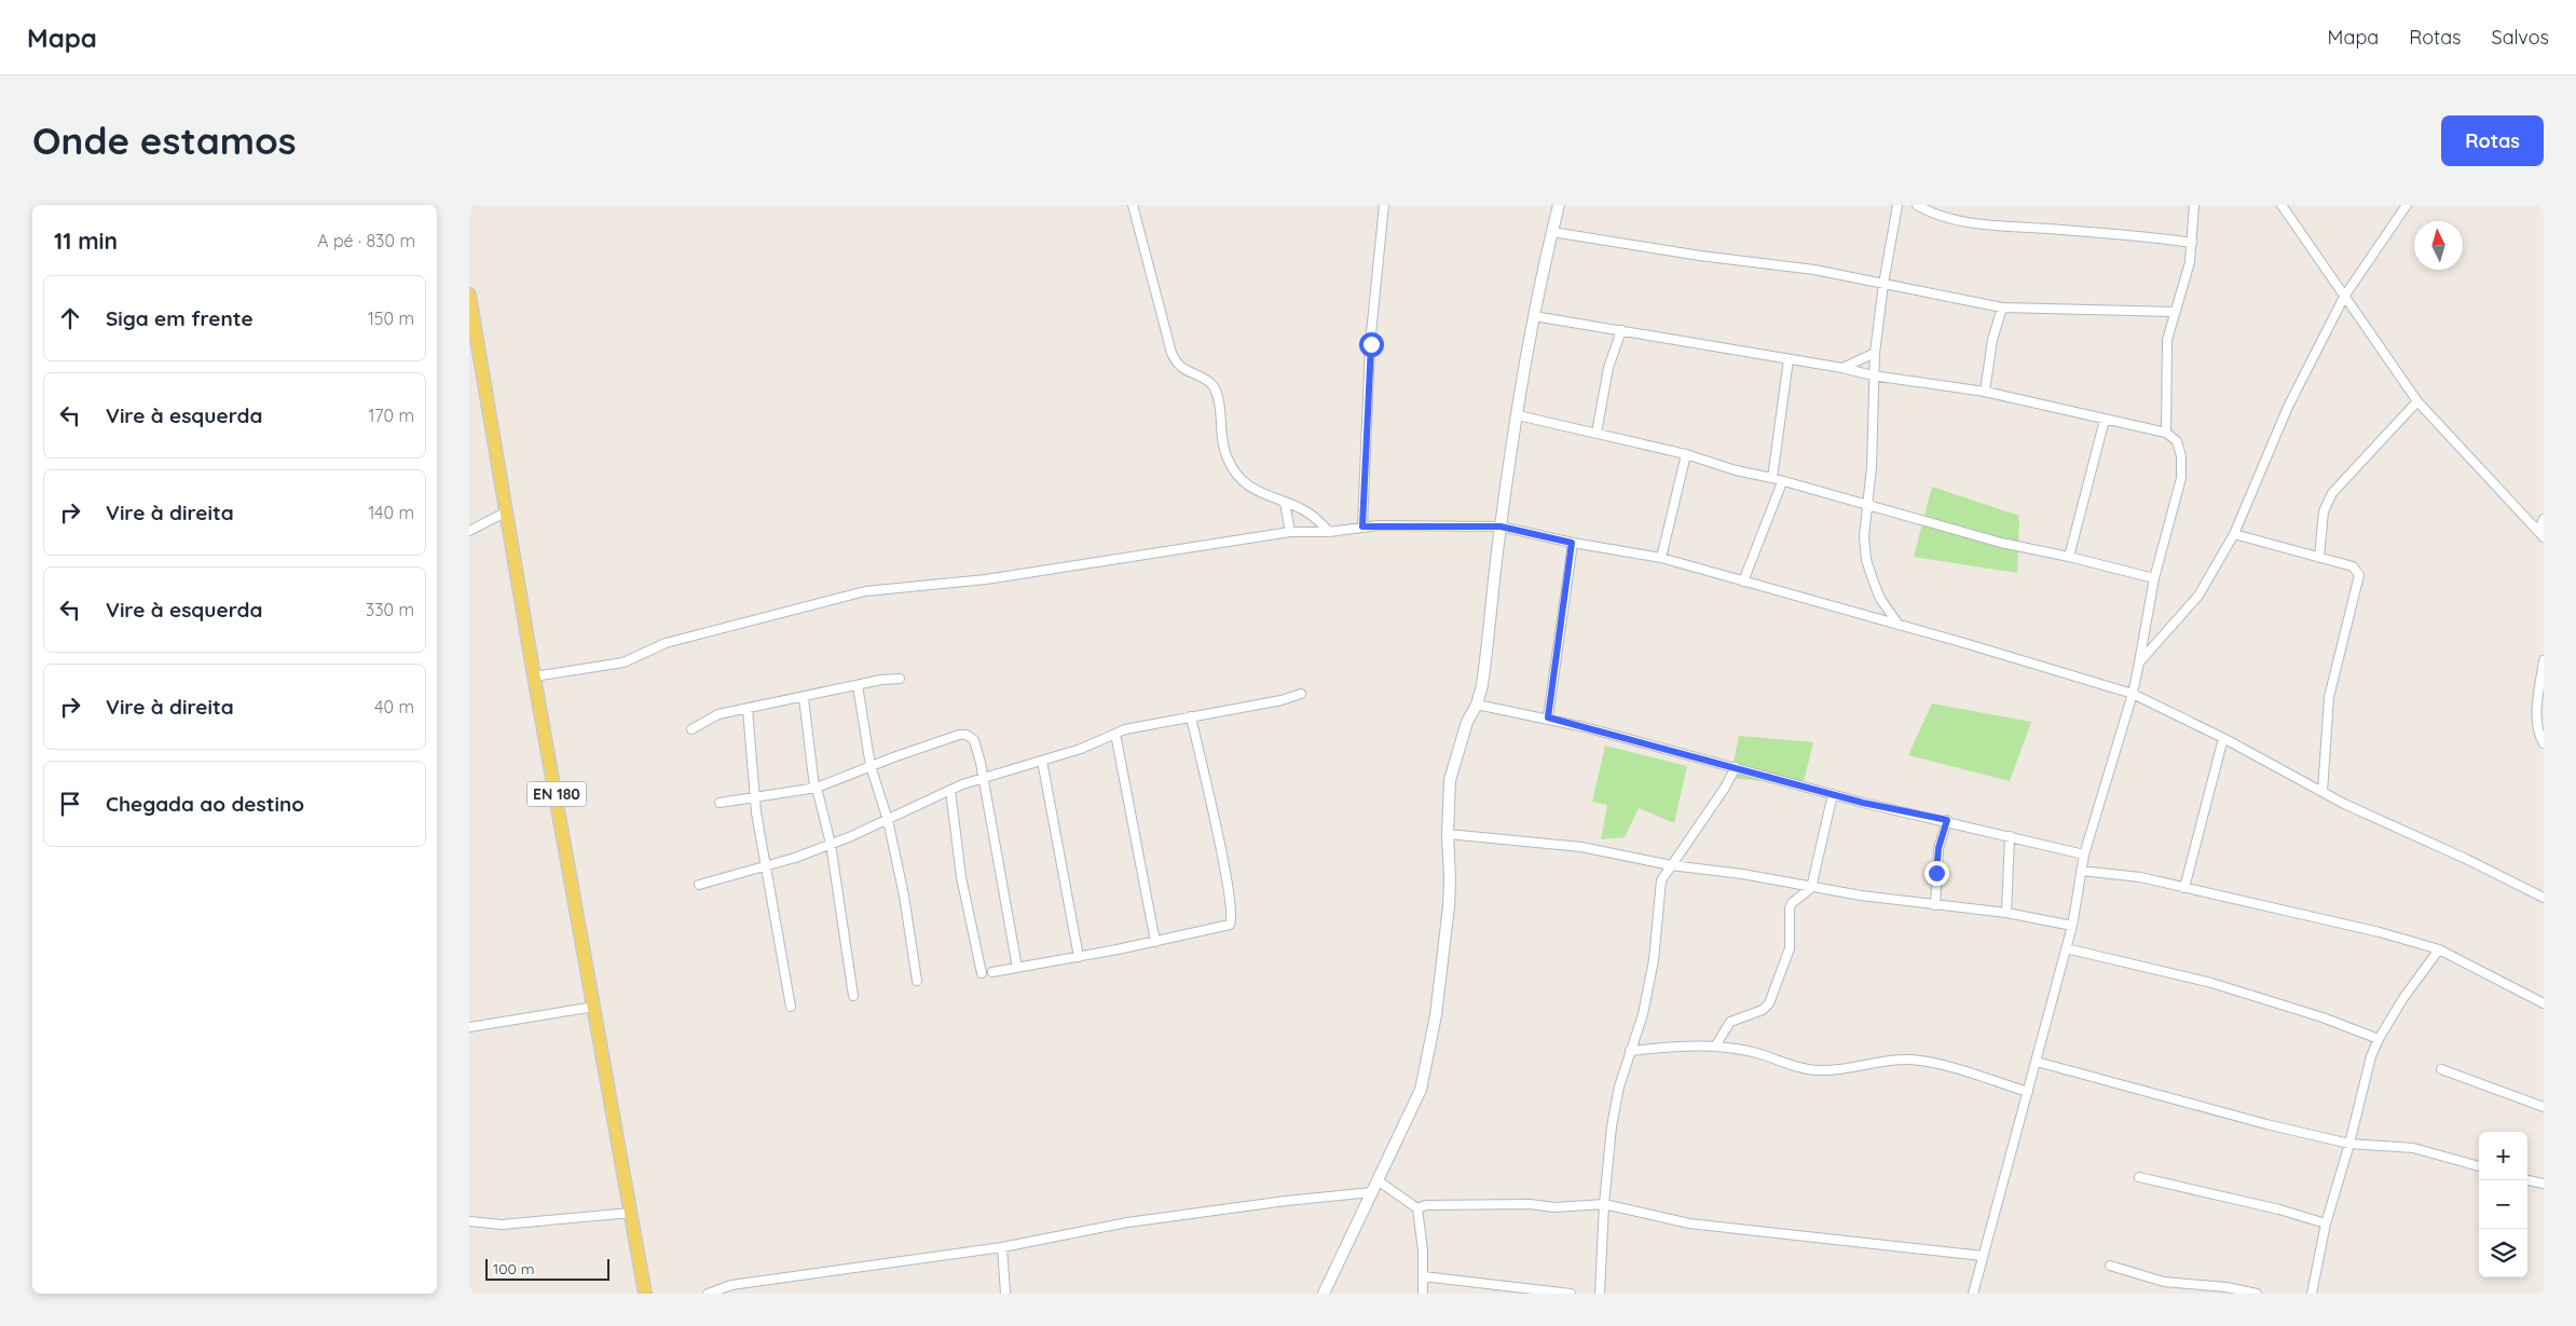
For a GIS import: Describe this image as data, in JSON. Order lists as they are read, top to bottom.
{
  "streets": {
    "main road": ["EN 180"]
  },
  "scale_bar": "100 m",
  "north": "top",
  "page": {
    "header": "Mapa",
    "nav": ["Mapa", "Rotas", "Salvos"],
    "buttons": "Rotas",
    "title": "Onde estamos",
    "heading": ["11 min", "A pé · 830 m"],
    "list": [
      ["Siga em frente", "150 m"],
      ["Vire à esquerda", "170 m"],
      ["Vire à direita", "140 m"],
      ["Vire à esquerda", "330 m"],
      ["Vire à direita", "40 m"],
      "Chegada ao destino"
    ],
    "map_buttons": ["+", "−"],
    "scale": "100 m"
  }
}
